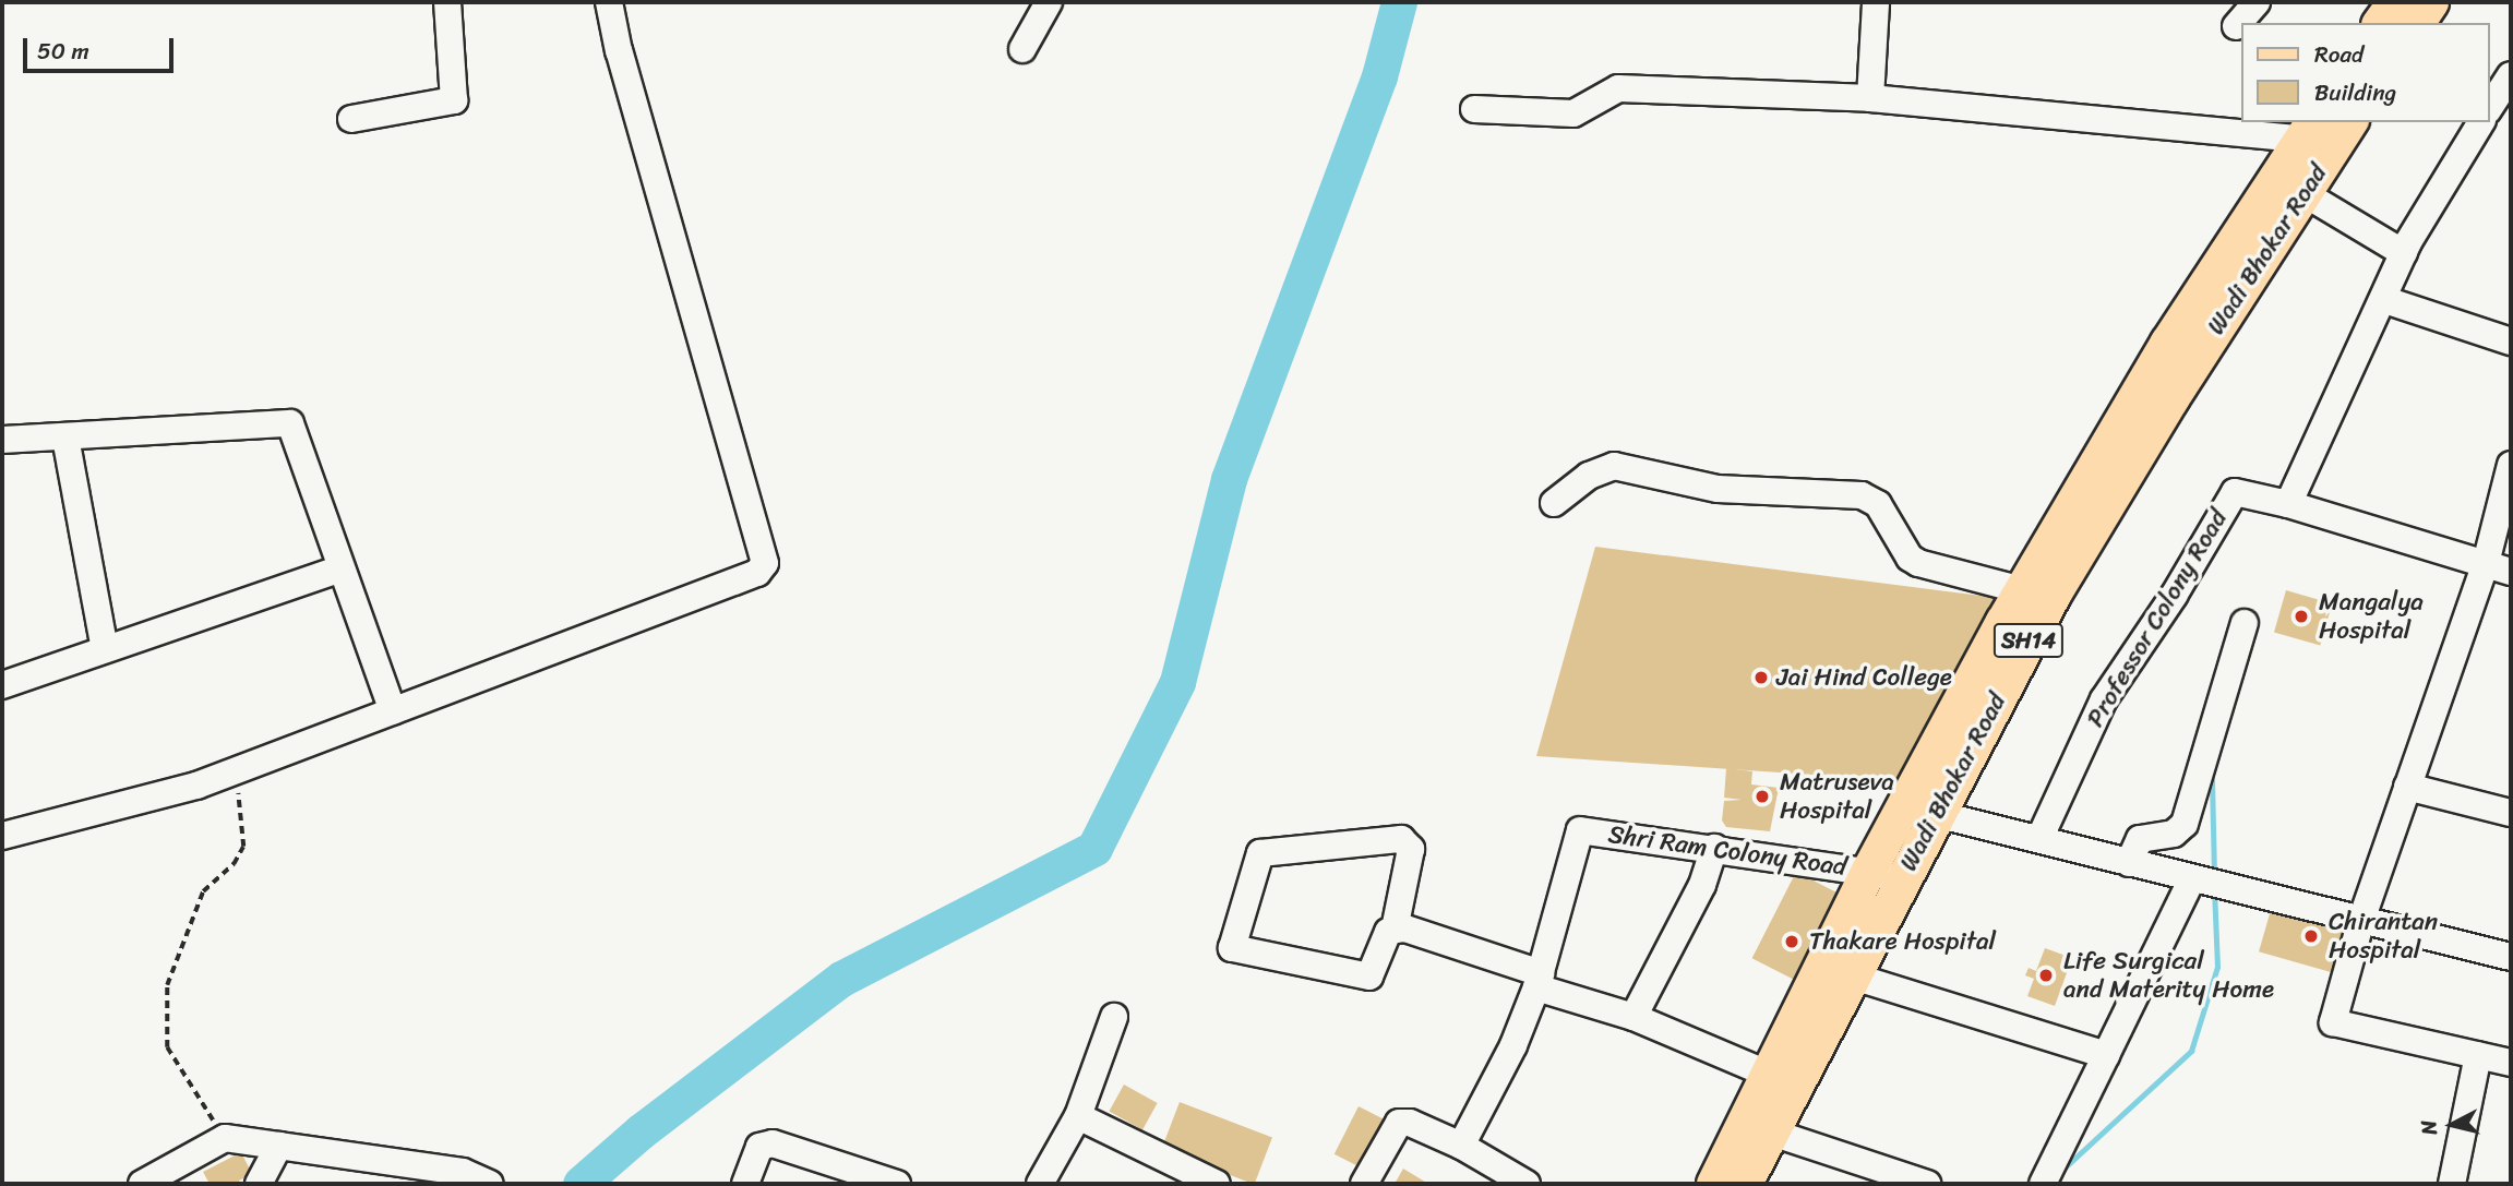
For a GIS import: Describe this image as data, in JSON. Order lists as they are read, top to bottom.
{
  "streets": {
    "main road": ["Wadi Bhokar Road", "SH14"],
    "street": ["Professor Colony Road", "Shri Ram Colony Road"]
  },
  "crossings": [
    ["Wadi Bhokar Road", "Shri Ram Colony Road"]
  ],
  "places": [
    "Mangalya Hospital",
    "Jai Hind College",
    "Matruseva Hospital",
    "Chirantan Hospital",
    "Thakare Hospital",
    "Life Surgical and Materity Home"
  ],
  "legend": ["Road", "Building"],
  "scale_bar": "50 m",
  "north": "left"
}
